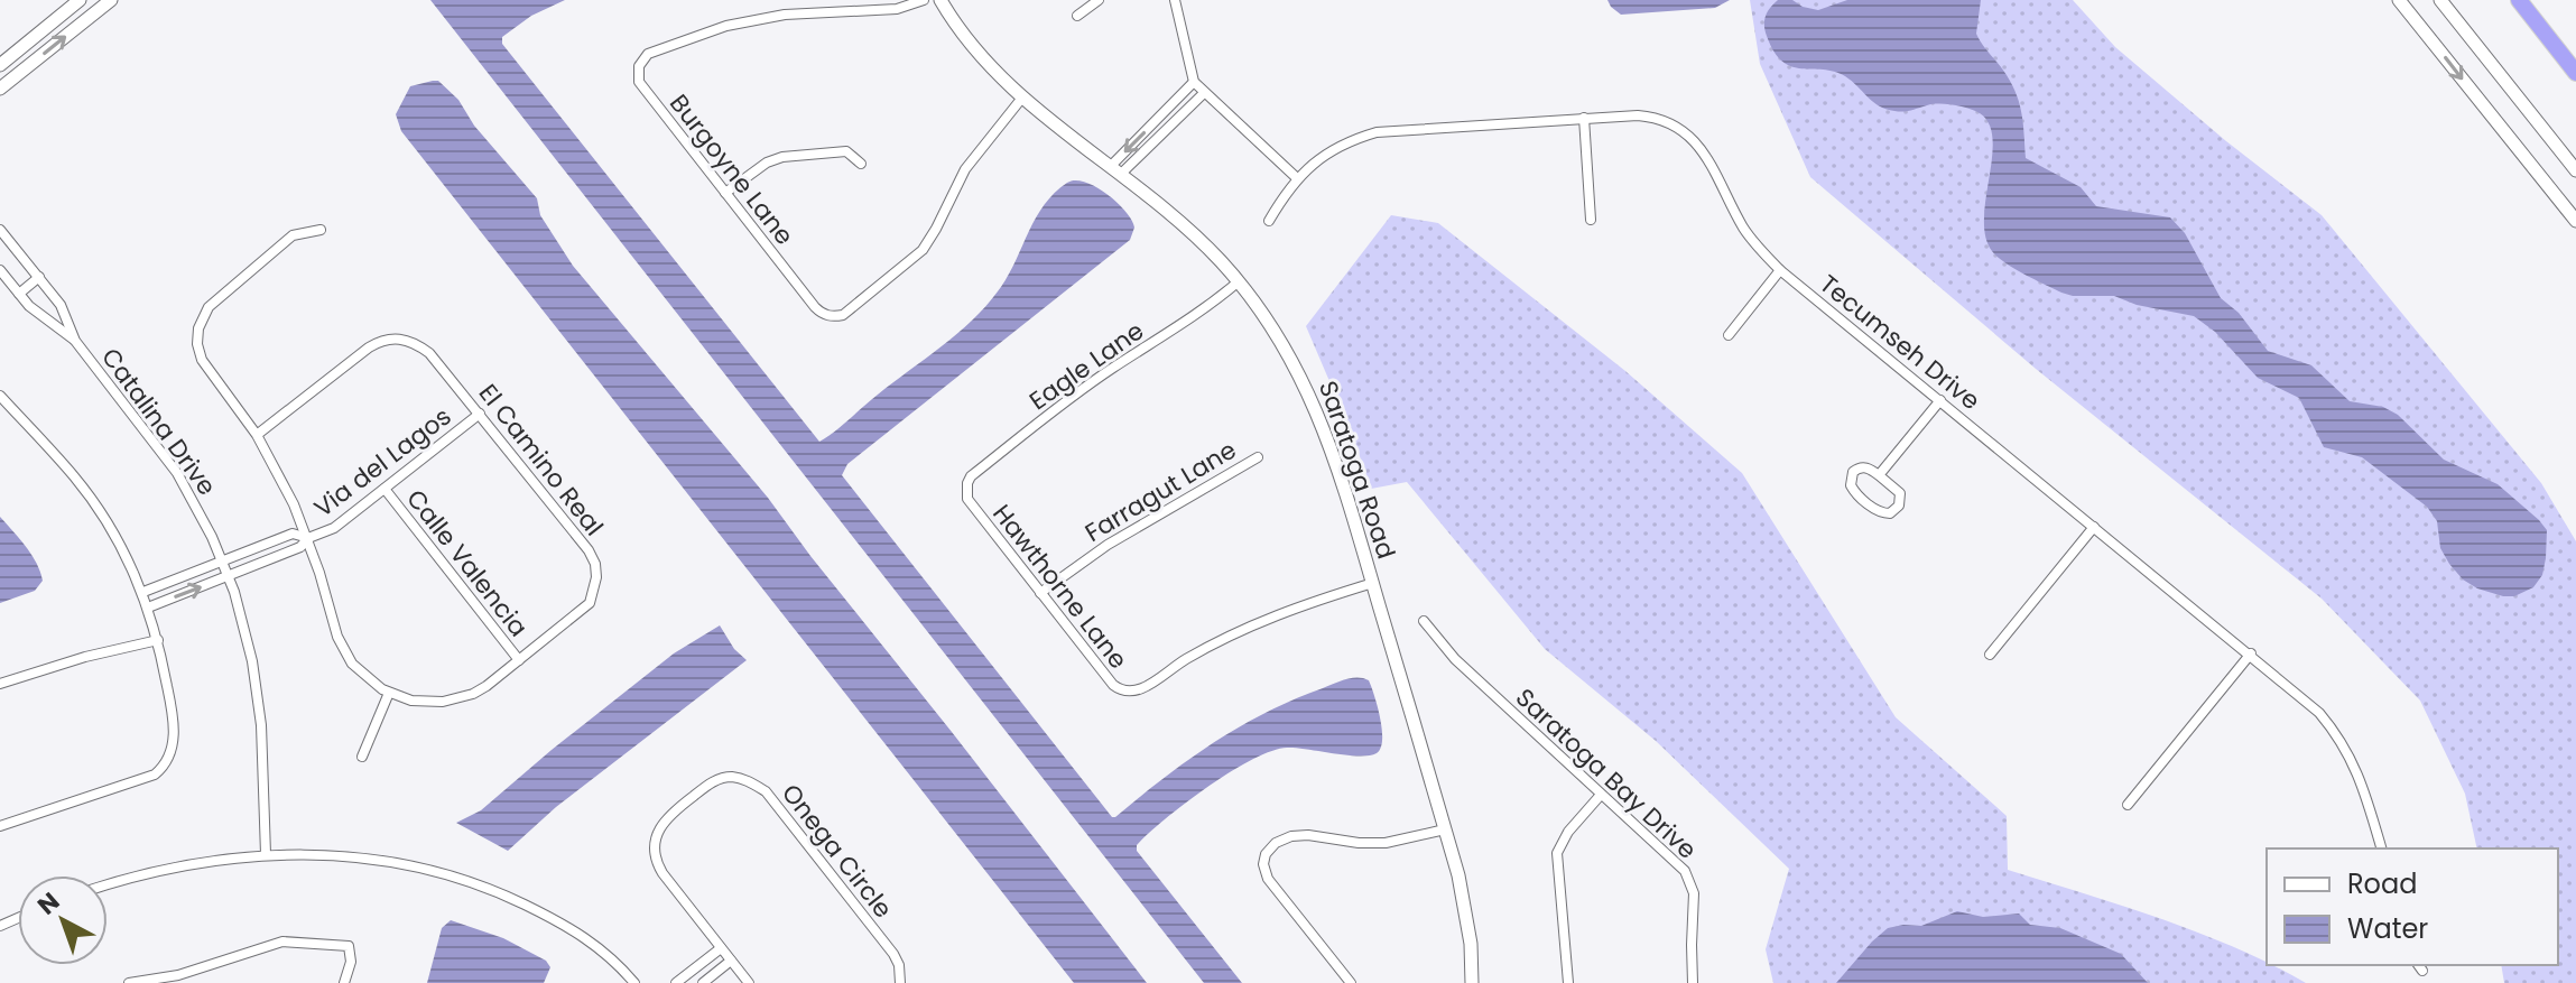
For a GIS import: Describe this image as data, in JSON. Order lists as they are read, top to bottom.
{
  "streets": {
    "street": [
      "Burgoyne Lane",
      "Tecumseh Drive",
      "Eagle Lane",
      "Catalina Drive",
      "El Camino Real",
      "Via del Lagos",
      "Saratoga Road",
      "Farragut Lane",
      "Calle Valencia",
      "Hawthorne Lane",
      "Saratoga Bay Drive",
      "Onega Circle"
    ]
  },
  "crossings": [
    ["Burgoyne Lane", "Saratoga Road"],
    ["Eagle Lane", "Saratoga Road"],
    ["Eagle Lane", "Hawthorne Lane"],
    ["Catalina Drive", "Via del Lagos"],
    ["El Camino Real", "Via del Lagos"],
    ["El Camino Real", "Calle Valencia"],
    ["Via del Lagos", "Calle Valencia"],
    ["Saratoga Road", "Hawthorne Lane"],
    ["Farragut Lane", "Hawthorne Lane"]
  ],
  "legend": ["Road", "Water"],
  "north": "top left"
}
